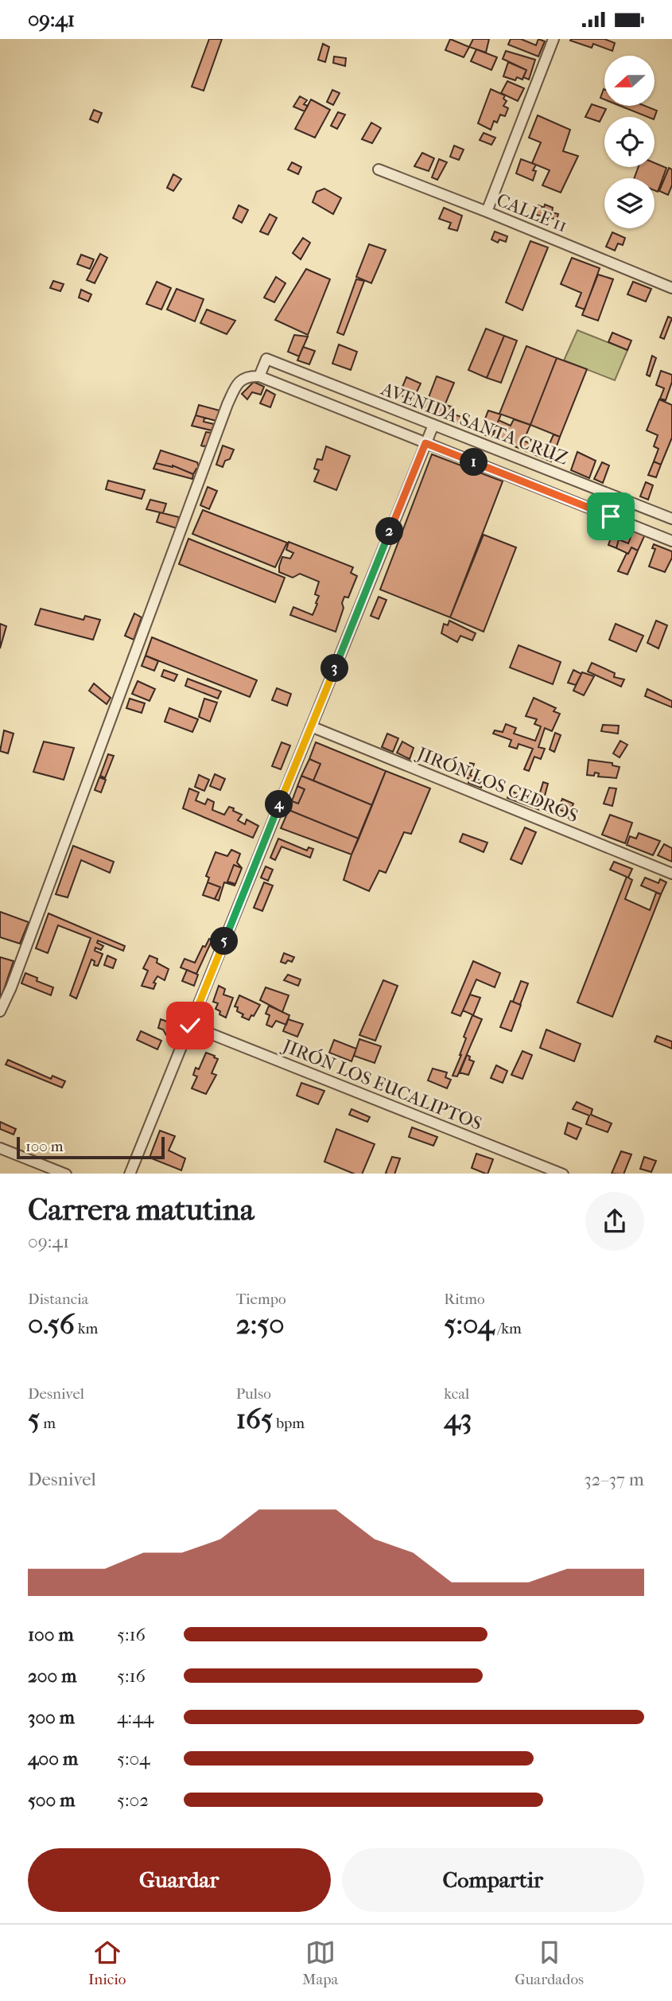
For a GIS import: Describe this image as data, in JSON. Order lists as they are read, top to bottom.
{
  "streets": {
    "street": [
      "CALLE 11",
      "AVENIDA SANTA CRUZ",
      "JIRÓN LOS CEDROS",
      "JIRÓN LOS EUCALIPTOS"
    ]
  },
  "scale_bar": "100 m",
  "north": "left",
  "page": {
    "status": "09:41",
    "pins": [
      "1",
      "2",
      "3",
      "4",
      "5"
    ],
    "scale": "100 m",
    "heading": ["Carrera matutina", "09:41"],
    "stats": [
      ["Distancia", "0.56 km"],
      ["Tiempo", "2:50"],
      ["Ritmo", "5:04 /km"],
      ["Desnivel", "5 m"],
      ["Pulso", "165 bpm"],
      ["kcal", "43"]
    ],
    "chart": ["Desnivel", "32–37 m"],
    "list": [
      {
        "name": "100 m",
        "note": "5:16"
      },
      {
        "name": "200 m",
        "note": "5:16"
      },
      {
        "name": "300 m",
        "note": "4:44"
      },
      {
        "name": "400 m",
        "note": "5:04"
      },
      {
        "name": "500 m",
        "note": "5:02"
      }
    ],
    "buttons": ["Guardar", "Compartir"],
    "tabs": ["Inicio", "Mapa", "Guardados"]
  }
}
